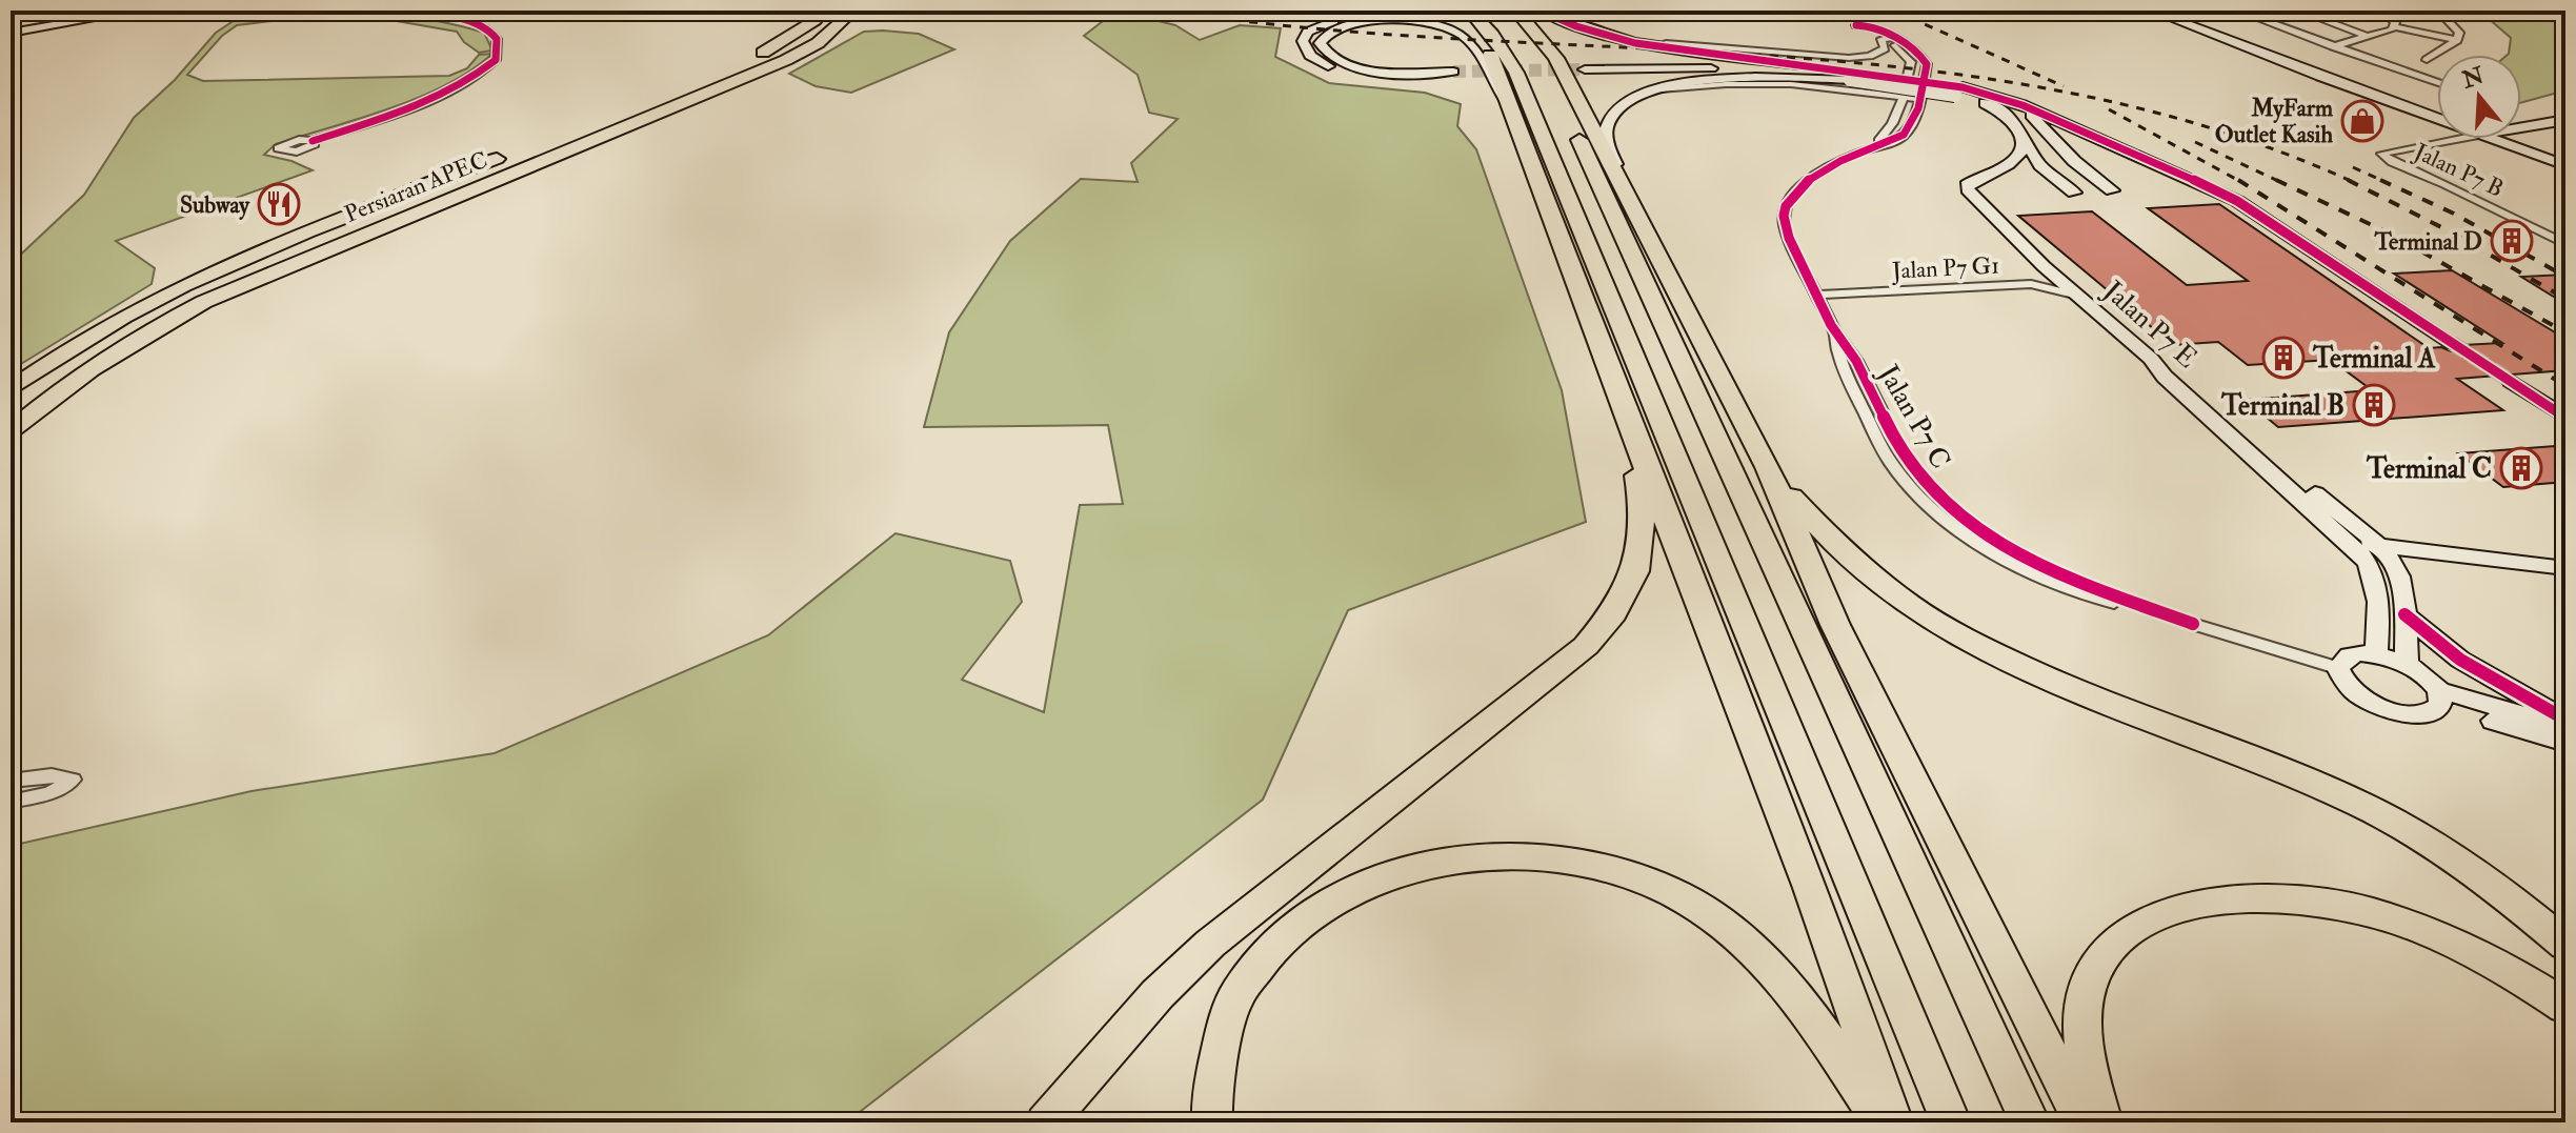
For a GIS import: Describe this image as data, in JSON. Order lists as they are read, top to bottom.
{
  "streets": {
    "main road": ["Persiaran APEC"],
    "street": [
      "Jalan P7 B",
      "Jalan P7 G1",
      "Jalan P7 E",
      "Jalan P7 C"
    ]
  },
  "crossings": [
    ["Jalan P7 G1", "Jalan P7 E"],
    ["Jalan P7 G1", "Jalan P7 C"]
  ],
  "places": {
    "shop": ["MyFarm Outlet Kasih"],
    "restaurant": ["Subway"],
    "building": [
      "Terminal D",
      "Terminal A",
      "Terminal B",
      "Terminal C"
    ]
  },
  "north": "top"
}
